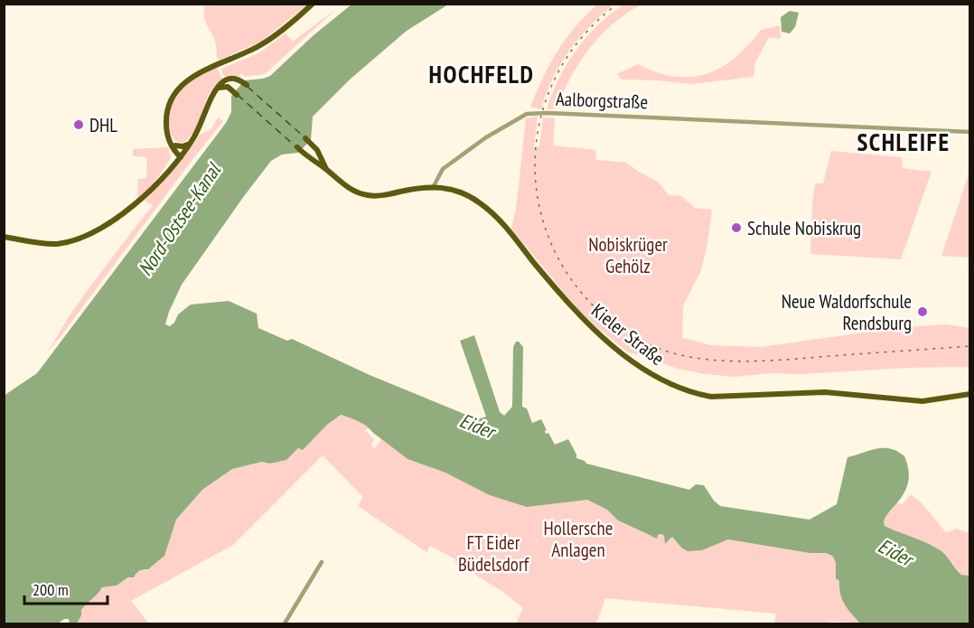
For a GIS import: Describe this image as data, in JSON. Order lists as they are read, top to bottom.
{
  "streets": {
    "main road": ["Kieler Straße"],
    "street": ["Aalborgstraße"]
  },
  "crossings": [
    ["Aalborgstraße", "Kieler Straße"]
  ],
  "districts": ["HOCHFELD", "SCHLEIFE"],
  "water": ["Nord-Ostsee-Kanal", "Eider"],
  "parks": ["Nobiskrüger Gehölz", "Hollersche Anlagen", "FT Eider Büdelsdorf"],
  "places": ["DHL", "Schule Nobiskrug", "Neue Waldorfschule Rendsburg"],
  "scale_bar": "200 m"
}
